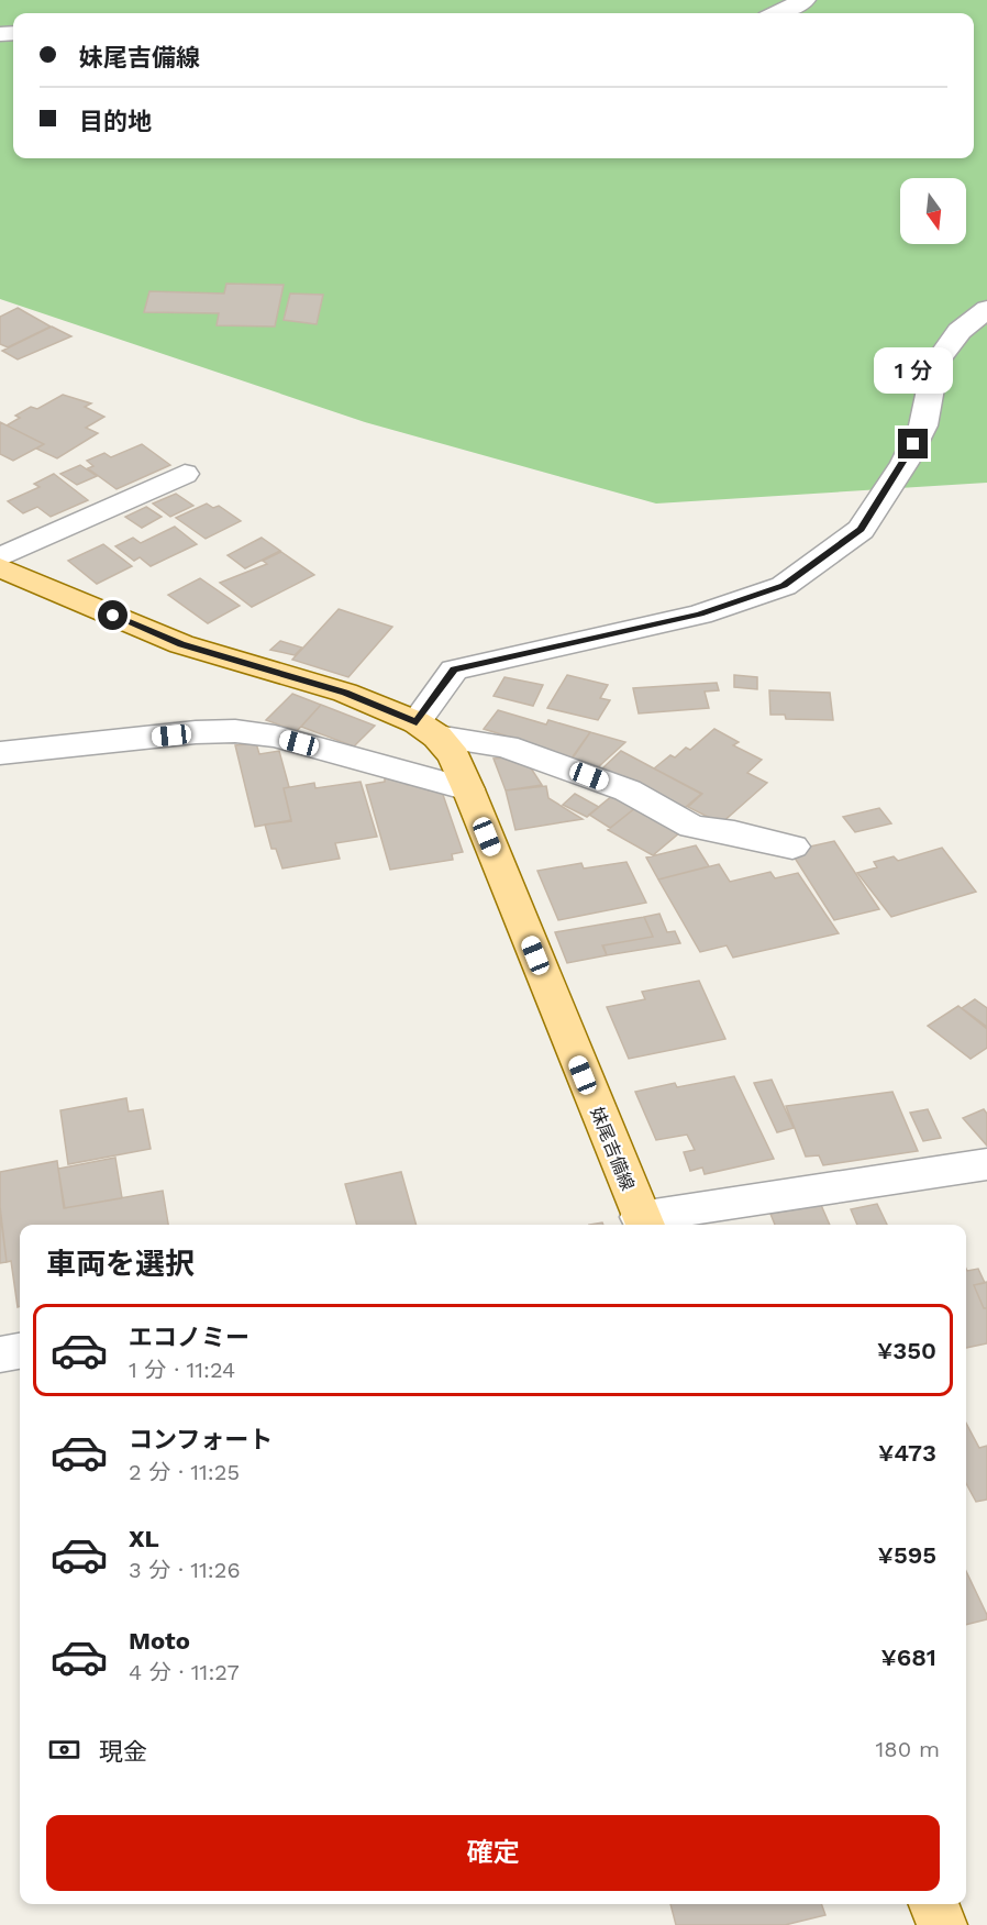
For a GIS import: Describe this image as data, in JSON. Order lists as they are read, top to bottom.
{
  "streets": {
    "main road": ["妹尾吉備線"]
  },
  "north": "bottom",
  "page": {
    "banner": ["妹尾吉備線", "目的地"],
    "bubble": "1 分",
    "heading": "車両を選択",
    "list": [
      {
        "name": "エコノミー",
        "note": "1 分 · 11:24",
        "value": "¥350"
      },
      {
        "name": "コンフォート",
        "note": "2 分 · 11:25",
        "value": "¥473"
      },
      {
        "name": "XL",
        "note": "3 分 · 11:26",
        "value": "¥595"
      },
      {
        "name": "Moto",
        "note": "4 分 · 11:27",
        "value": "¥681"
      }
    ],
    "pay": ["現金", "180 m"],
    "buttons": "確定"
  }
}
